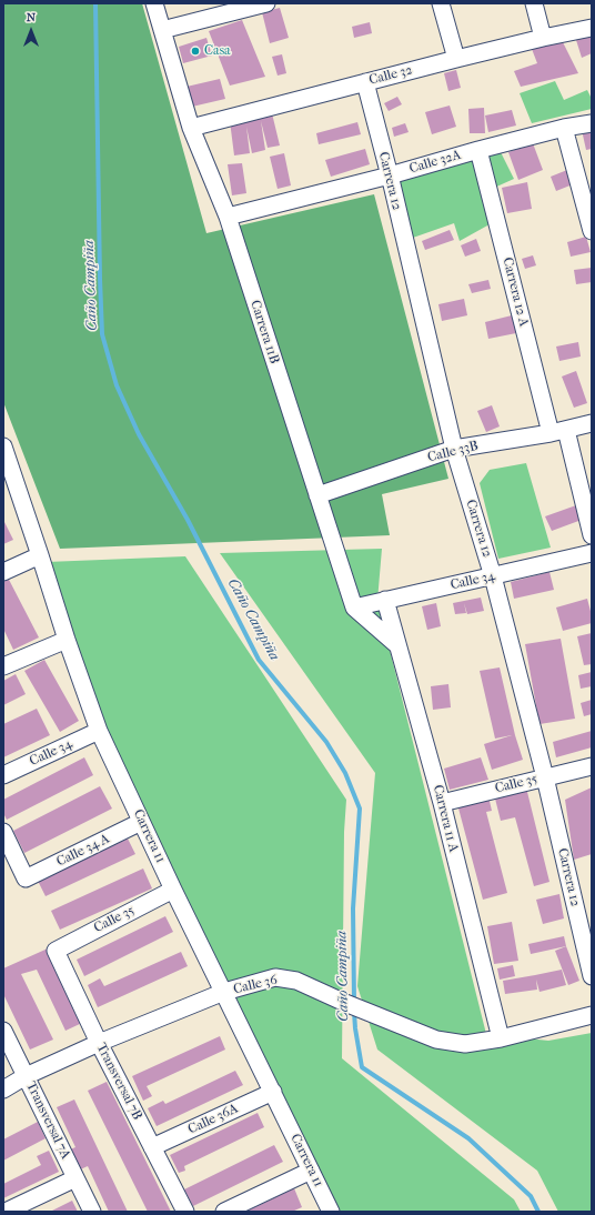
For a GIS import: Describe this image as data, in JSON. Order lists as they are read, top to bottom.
{
  "streets": {
    "street": [
      "Calle 32",
      "Calle 32A",
      "Carrera 12",
      "Carrera 12 A",
      "Carrera 11B",
      "Calle 33B",
      "Calle 34",
      "Calle 35",
      "Carrera 11 A",
      "Carrera 11",
      "Calle 34 A",
      "Calle 36",
      "Transversal 7B",
      "Calle 36A",
      "Transversal 7A"
    ]
  },
  "crossings": [
    ["Calle 32", "Carrera 12"],
    ["Calle 32", "Carrera 11B"],
    ["Calle 32A", "Carrera 12"],
    ["Calle 32A", "Carrera 12 A"],
    ["Calle 32A", "Carrera 11B"],
    ["Carrera 12", "Calle 33B"],
    ["Carrera 12", "Calle 34"],
    ["Carrera 12", "Calle 35"],
    ["Carrera 12 A", "Calle 33B"],
    ["Carrera 11B", "Calle 33B"],
    ["Carrera 11B", "Calle 34"],
    ["Calle 34", "Carrera 11 A"],
    ["Calle 34", "Carrera 11"],
    ["Calle 35", "Carrera 11 A"],
    ["Calle 35", "Carrera 11"],
    ["Calle 35", "Transversal 7B"],
    ["Carrera 11 A", "Calle 36"],
    ["Carrera 11", "Calle 34 A"],
    ["Carrera 11", "Calle 36"],
    ["Carrera 11", "Calle 36A"],
    ["Calle 36", "Transversal 7B"],
    ["Calle 36", "Transversal 7A"],
    ["Transversal 7B", "Calle 36A"]
  ],
  "water": ["Caño Campiña"],
  "places": ["Casa"],
  "north": "top"
}
